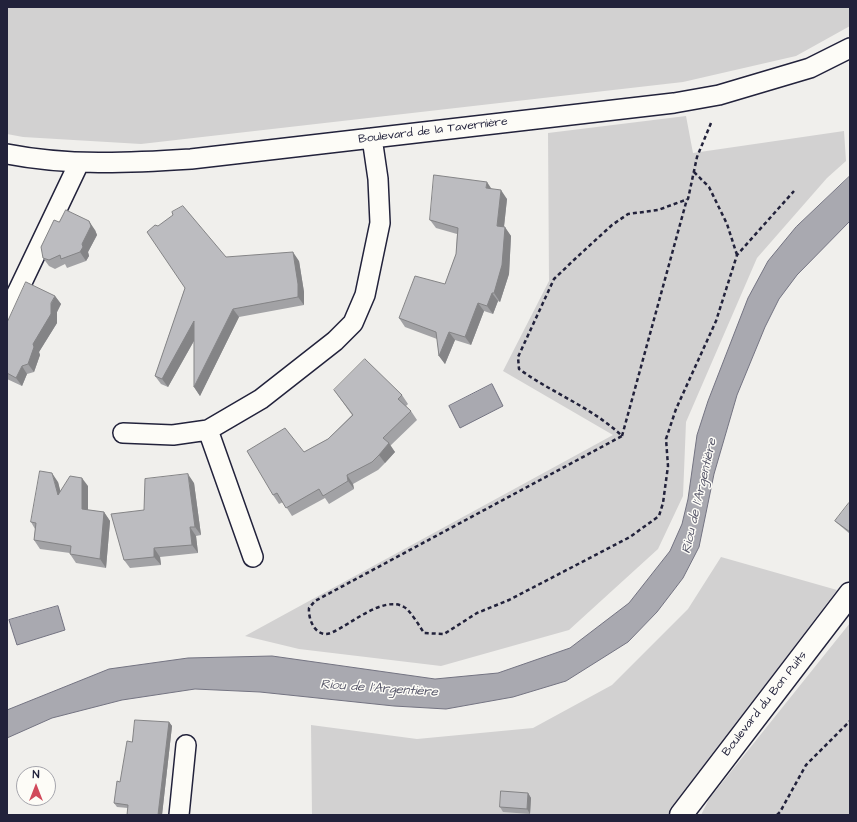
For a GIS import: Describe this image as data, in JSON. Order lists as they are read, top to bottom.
{
  "streets": {
    "main road": ["Boulevard du Bon Puits"],
    "street": ["Boulevard de la Tavernière"]
  },
  "water": ["Riou de l'Argentière"],
  "north": "top"
}
